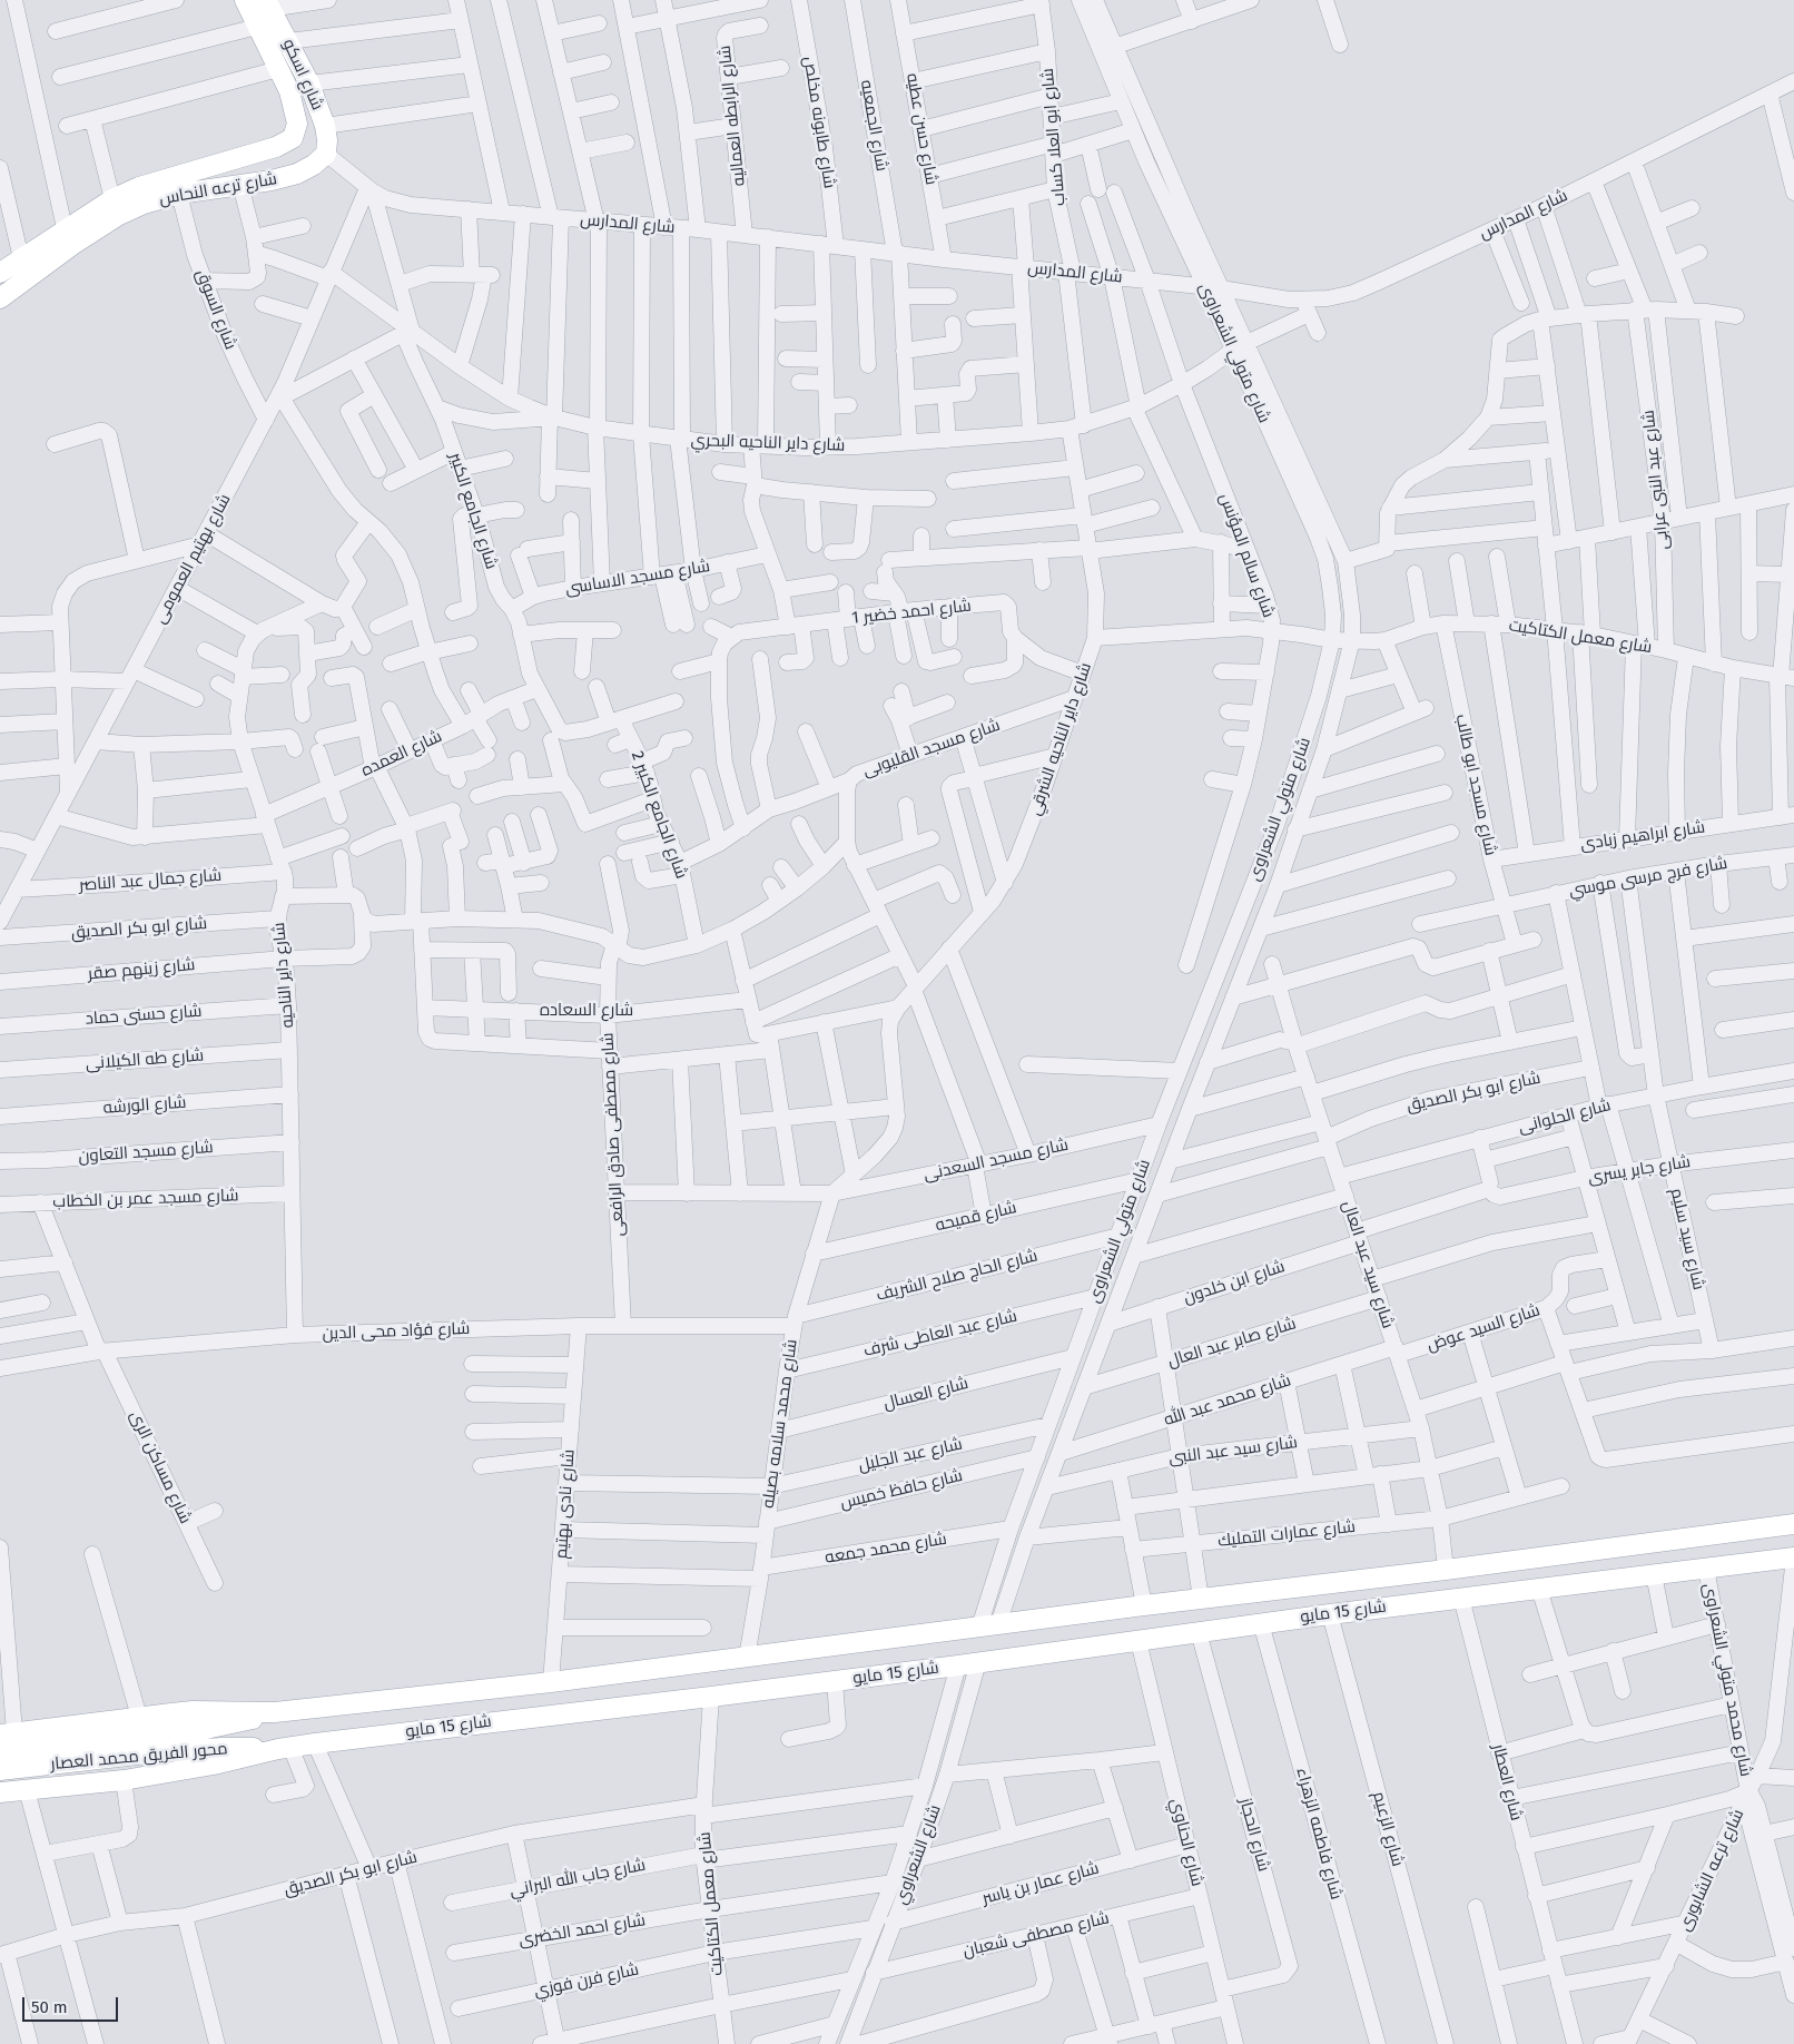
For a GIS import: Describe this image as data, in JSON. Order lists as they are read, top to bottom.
{
  "streets": {
    "main road": [
      "شارع اسكو",
      "شارع ترعه النحاس",
      "شارع 15 مايو",
      "محور الفريق محمد العصار"
    ],
    "street": [
      "شارع الرابطه العماليه",
      "شارع طابونه مخلص",
      "شارع الجمعيه",
      "شارع حسن عطيه",
      "شارع ابو العلا كساب",
      "شارع المدارس",
      "شارع السوق",
      "شارع متولي الشعراوى",
      "شارع داير الناحيه البحري",
      "شارع عبد النبى عرابى",
      "شارع الجامع الكبير",
      "شارع سالم المؤنس",
      "شارع بهتيم العمومى",
      "شارع مسجد الاساسى",
      "شارع احمد خضير 1",
      "شارع معمل الكتاكيت",
      "شارع داير الناحيه الشرقي",
      "شارع مسجد القليوبى",
      "شارع العمده",
      "شارع مسجد ابو طالب",
      "شارع الجامع الكبير 2",
      "شارع ابراهيم زبادى",
      "شارع فرج مرسى موسي",
      "شارع جمال عبد الناصر",
      "شارع ابو بكر الصديق",
      "شارع زينهم صقر",
      "شارع داير الناحيه",
      "شارع السعاده",
      "شارع حسنى حماد",
      "شارع طه الكيلانى",
      "شارع الورشه",
      "شارع الحلوانى",
      "شارع مصطفى صادق الرافعى",
      "شارع مسجد التعاون",
      "شارع مسجد السعدنى",
      "شارع جابر يسرى",
      "شارع مسجد عمر بن الخطاب",
      "شارع قميحه",
      "شارع سيد سليم",
      "شارع سيد عبد العال",
      "شارع الحاج صلاح الشريف",
      "شارع ابن خلدون",
      "شارع السيد عوض",
      "شارع فؤاد محى الدين",
      "شارع عبد العاطى شرف",
      "شارع صابر عبد العال",
      "شارع العسال",
      "شارع محمد عبد الله",
      "شارع محمد سلامه بصيله",
      "شارع سيد عبد النبى",
      "شارع عبد الجليل",
      "شارع مساكن الرى",
      "شارع حافظ خميس",
      "شارع نادى بهتيم",
      "شارع عمارات التمليك",
      "شارع محمد جمعه",
      "شارع محمد متولي الشعراوى",
      "شارع العطار",
      "شارع الزعيم",
      "شارع فاطمه الزهراء",
      "شارع الحجاز",
      "شارع الحناوي",
      "شارع الشعراوي",
      "شارع ترعه الشابورى",
      "شارع جاب الله البراني",
      "شارع عمار بن ياسر",
      "شارع احمد الخضرى",
      "شارع مصطفى شعبان",
      "شارع فرن فوزي"
    ]
  },
  "crossings": [
    ["شارع اسكو", "شارع ترعه النحاس"],
    ["شارع اسكو", "شارع المدارس"],
    ["شارع الرابطه العماليه", "شارع المدارس"],
    ["شارع طابونه مخلص", "شارع المدارس"],
    ["شارع طابونه مخلص", "شارع داير الناحيه البحري"],
    ["شارع الجمعيه", "شارع المدارس"],
    ["شارع الجمعيه", "شارع داير الناحيه البحري"],
    ["شارع حسن عطيه", "شارع المدارس"],
    ["شارع ابو العلا كساب", "شارع المدارس"],
    ["شارع ابو العلا كساب", "شارع داير الناحيه البحري"],
    ["شارع ابو العلا كساب", "شارع داير الناحيه الشرقي"],
    ["شارع ترعه النحاس", "شارع المدارس"],
    ["شارع ترعه النحاس", "شارع السوق"],
    ["شارع المدارس", "شارع متولي الشعراوى"],
    ["شارع المدارس", "شارع الجامع الكبير"],
    ["شارع المدارس", "شارع سالم المؤنس"],
    ["شارع المدارس", "شارع بهتيم العمومى"],
    ["شارع السوق", "شارع بهتيم العمومى"],
    ["شارع متولي الشعراوى", "شارع داير الناحيه البحري"],
    ["شارع متولي الشعراوى", "شارع معمل الكتاكيت"],
    ["شارع متولي الشعراوى", "شارع ابو بكر الصديق"],
    ["شارع متولي الشعراوى", "شارع مسجد السعدنى"],
    ["شارع متولي الشعراوى", "شارع قميحه"],
    ["شارع متولي الشعراوى", "شارع الحاج صلاح الشريف"],
    ["شارع متولي الشعراوى", "شارع ابن خلدون"],
    ["شارع متولي الشعراوى", "شارع عبد العاطى شرف"],
    ["شارع متولي الشعراوى", "شارع صابر عبد العال"],
    ["شارع متولي الشعراوى", "شارع العسال"],
    ["شارع متولي الشعراوى", "شارع محمد عبد الله"],
    ["شارع متولي الشعراوى", "شارع سيد عبد النبى"],
    ["شارع متولي الشعراوى", "شارع عبد الجليل"],
    ["شارع متولي الشعراوى", "شارع حافظ خميس"],
    ["شارع متولي الشعراوى", "شارع محمد جمعه"],
    ["شارع متولي الشعراوى", "شارع 15 مايو"],
    ["شارع داير الناحيه البحري", "شارع الجامع الكبير"],
    ["شارع داير الناحيه البحري", "شارع سالم المؤنس"],
    ["شارع داير الناحيه البحري", "شارع بهتيم العمومى"],
    ["شارع داير الناحيه البحري", "شارع داير الناحيه الشرقي"],
    ["شارع عبد النبى عرابى", "شارع معمل الكتاكيت"],
    ["شارع الجامع الكبير", "شارع بهتيم العمومى"],
    ["شارع الجامع الكبير", "شارع مسجد الاساسى"],
    ["شارع الجامع الكبير", "شارع العمده"],
    ["شارع الجامع الكبير", "شارع الجامع الكبير 2"],
    ["شارع سالم المؤنس", "شارع معمل الكتاكيت"],
    ["شارع بهتيم العمومى", "شارع العمده"],
    ["شارع بهتيم العمومى", "شارع جمال عبد الناصر"],
    ["شارع معمل الكتاكيت", "شارع داير الناحيه الشرقي"],
    ["شارع معمل الكتاكيت", "شارع مسجد ابو طالب"],
    ["شارع معمل الكتاكيت", "شارع ابو بكر الصديق"],
    ["شارع معمل الكتاكيت", "شارع 15 مايو"],
    ["شارع معمل الكتاكيت", "شارع جاب الله البراني"],
    ["شارع معمل الكتاكيت", "شارع احمد الخضرى"],
    ["شارع معمل الكتاكيت", "شارع فرن فوزي"],
    ["شارع داير الناحيه الشرقي", "شارع مسجد القليوبى"],
    ["شارع مسجد القليوبى", "شارع مسجد السعدنى"],
    ["شارع مسجد القليوبى", "شارع قميحه"],
    ["شارع العمده", "شارع داير الناحيه"],
    ["شارع مسجد ابو طالب", "شارع ابراهيم زبادى"],
    ["شارع مسجد ابو طالب", "شارع فرج مرسى موسي"],
    ["شارع فرج مرسى موسي", "شارع سيد سليم"],
    ["شارع جمال عبد الناصر", "شارع داير الناحيه"],
    ["شارع ابو بكر الصديق", "شارع داير الناحيه"],
    ["شارع ابو بكر الصديق", "شارع سيد عبد العال"],
    ["شارع ابو بكر الصديق", "شارع الشعراوي"],
    ["شارع زينهم صقر", "شارع داير الناحيه"],
    ["شارع داير الناحيه", "شارع حسنى حماد"],
    ["شارع داير الناحيه", "شارع طه الكيلانى"],
    ["شارع داير الناحيه", "شارع الورشه"],
    ["شارع داير الناحيه", "شارع مسجد التعاون"],
    ["شارع داير الناحيه", "شارع مسجد عمر بن الخطاب"],
    ["شارع داير الناحيه", "شارع فؤاد محى الدين"],
    ["شارع السعاده", "شارع مصطفى صادق الرافعى"],
    ["شارع الحلوانى", "شارع سيد سليم"],
    ["شارع الحلوانى", "شارع سيد عبد العال"],
    ["شارع مصطفى صادق الرافعى", "شارع مسجد السعدنى"],
    ["شارع مصطفى صادق الرافعى", "شارع فؤاد محى الدين"],
    ["شارع مسجد السعدنى", "شارع محمد سلامه بصيله"],
    ["شارع جابر يسرى", "شارع سيد سليم"],
    ["شارع جابر يسرى", "شارع ابن خلدون"],
    ["شارع مسجد عمر بن الخطاب", "شارع مساكن الرى"],
    ["شارع قميحه", "شارع محمد سلامه بصيله"],
    ["شارع سيد عبد العال", "شارع ابن خلدون"],
    ["شارع سيد عبد العال", "شارع السيد عوض"],
    ["شارع سيد عبد العال", "شارع صابر عبد العال"],
    ["شارع سيد عبد العال", "شارع محمد عبد الله"],
    ["شارع سيد عبد العال", "شارع سيد عبد النبى"],
    ["شارع سيد عبد العال", "شارع عمارات التمليك"],
    ["شارع سيد عبد العال", "شارع 15 مايو"],
    ["شارع الحاج صلاح الشريف", "شارع فؤاد محى الدين"],
    ["شارع الحاج صلاح الشريف", "شارع محمد سلامه بصيله"],
    ["شارع السيد عوض", "شارع محمد عبد الله"],
    ["شارع فؤاد محى الدين", "شارع محمد سلامه بصيله"],
    ["شارع فؤاد محى الدين", "شارع مساكن الرى"],
    ["شارع فؤاد محى الدين", "شارع نادى بهتيم"],
    ["شارع عبد العاطى شرف", "شارع محمد سلامه بصيله"],
    ["شارع العسال", "شارع محمد سلامه بصيله"],
    ["شارع محمد سلامه بصيله", "شارع عبد الجليل"],
    ["شارع محمد سلامه بصيله", "شارع حافظ خميس"],
    ["شارع محمد سلامه بصيله", "شارع محمد جمعه"],
    ["شارع محمد سلامه بصيله", "شارع 15 مايو"],
    ["شارع عبد الجليل", "شارع نادى بهتيم"],
    ["شارع حافظ خميس", "شارع نادى بهتيم"],
    ["شارع نادى بهتيم", "شارع محمد جمعه"],
    ["شارع نادى بهتيم", "شارع 15 مايو"],
    ["شارع 15 مايو", "شارع محمد متولي الشعراوى"],
    ["شارع 15 مايو", "محور الفريق محمد العصار"],
    ["شارع 15 مايو", "شارع العطار"],
    ["شارع 15 مايو", "شارع الزعيم"],
    ["شارع 15 مايو", "شارع فاطمه الزهراء"],
    ["شارع 15 مايو", "شارع الحجاز"],
    ["شارع 15 مايو", "شارع الحناوي"],
    ["شارع 15 مايو", "شارع الشعراوي"],
    ["شارع 15 مايو", "شارع ترعه الشابورى"],
    ["شارع محمد متولي الشعراوى", "شارع ترعه الشابورى"],
    ["شارع الحجاز", "شارع الحناوي"],
    ["شارع الحناوي", "شارع عمار بن ياسر"],
    ["شارع الحناوي", "شارع مصطفى شعبان"],
    ["شارع الشعراوي", "شارع جاب الله البراني"],
    ["شارع الشعراوي", "شارع عمار بن ياسر"],
    ["شارع الشعراوي", "شارع احمد الخضرى"],
    ["شارع الشعراوي", "شارع مصطفى شعبان"],
    ["شارع الشعراوي", "شارع فرن فوزي"]
  ],
  "scale_bar": "50 m"
}
